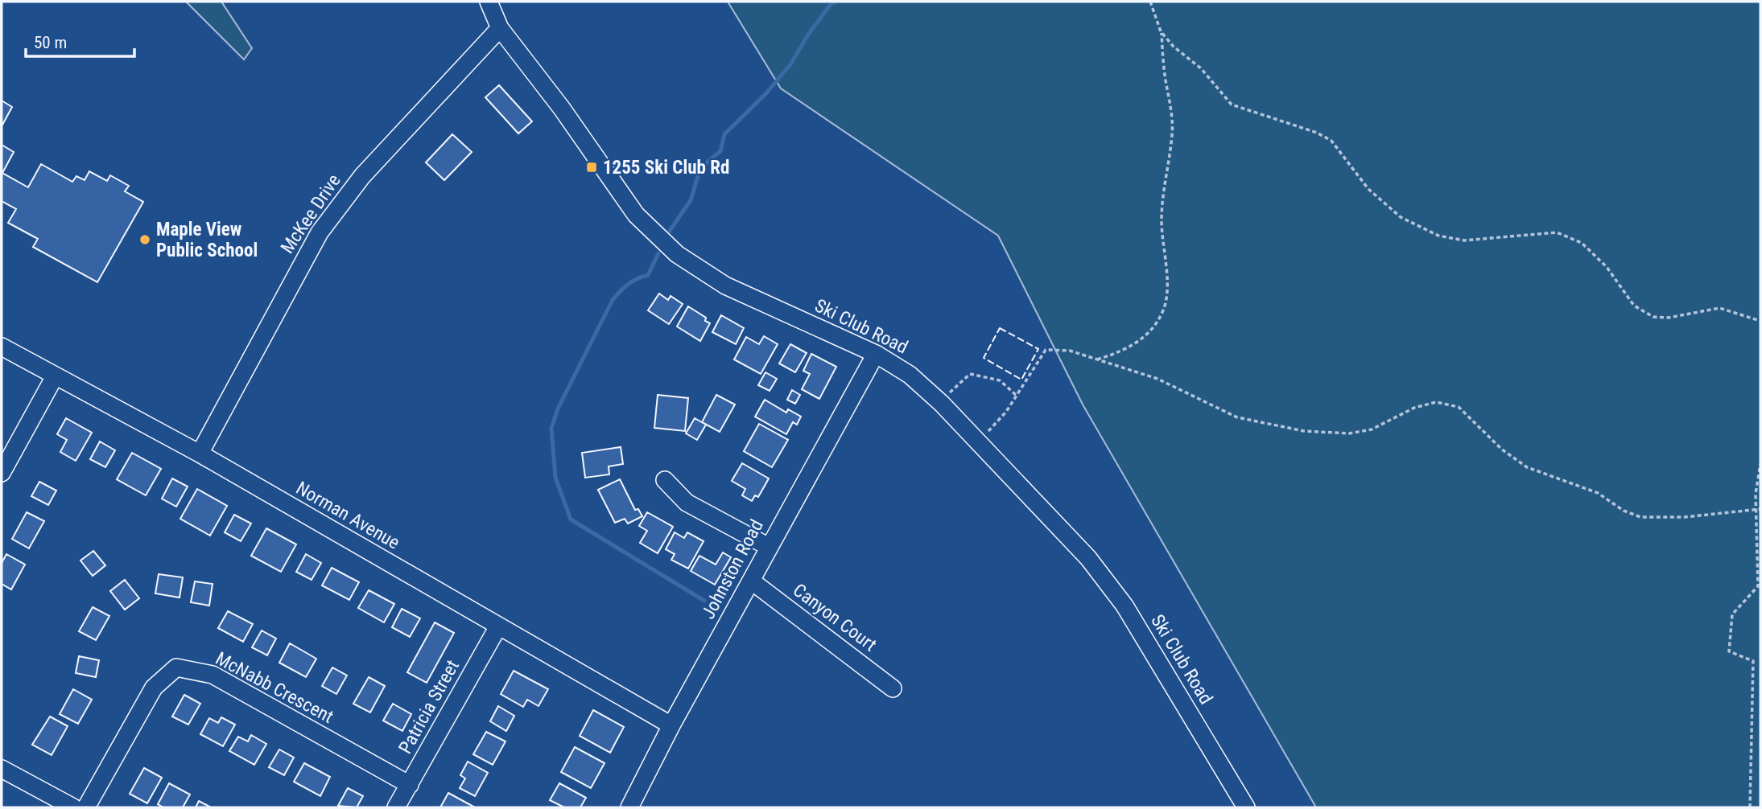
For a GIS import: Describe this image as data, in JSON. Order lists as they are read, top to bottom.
{
  "streets": {
    "street": [
      "McKee Drive",
      "Ski Club Road",
      "Norman Avenue",
      "Johnston Road",
      "Canyon Court",
      "McNabb Crescent",
      "Patricia Street"
    ]
  },
  "crossings": [
    ["McKee Drive", "Ski Club Road"],
    ["McKee Drive", "Norman Avenue"],
    ["Ski Club Road", "Johnston Road"],
    ["Norman Avenue", "Johnston Road"],
    ["Norman Avenue", "Patricia Street"],
    ["Johnston Road", "Canyon Court"],
    ["McNabb Crescent", "Patricia Street"]
  ],
  "places": {
    "transit": ["1255 Ski Club Rd"],
    "other": ["Maple View Public School"]
  },
  "scale_bar": "50 m"
}
